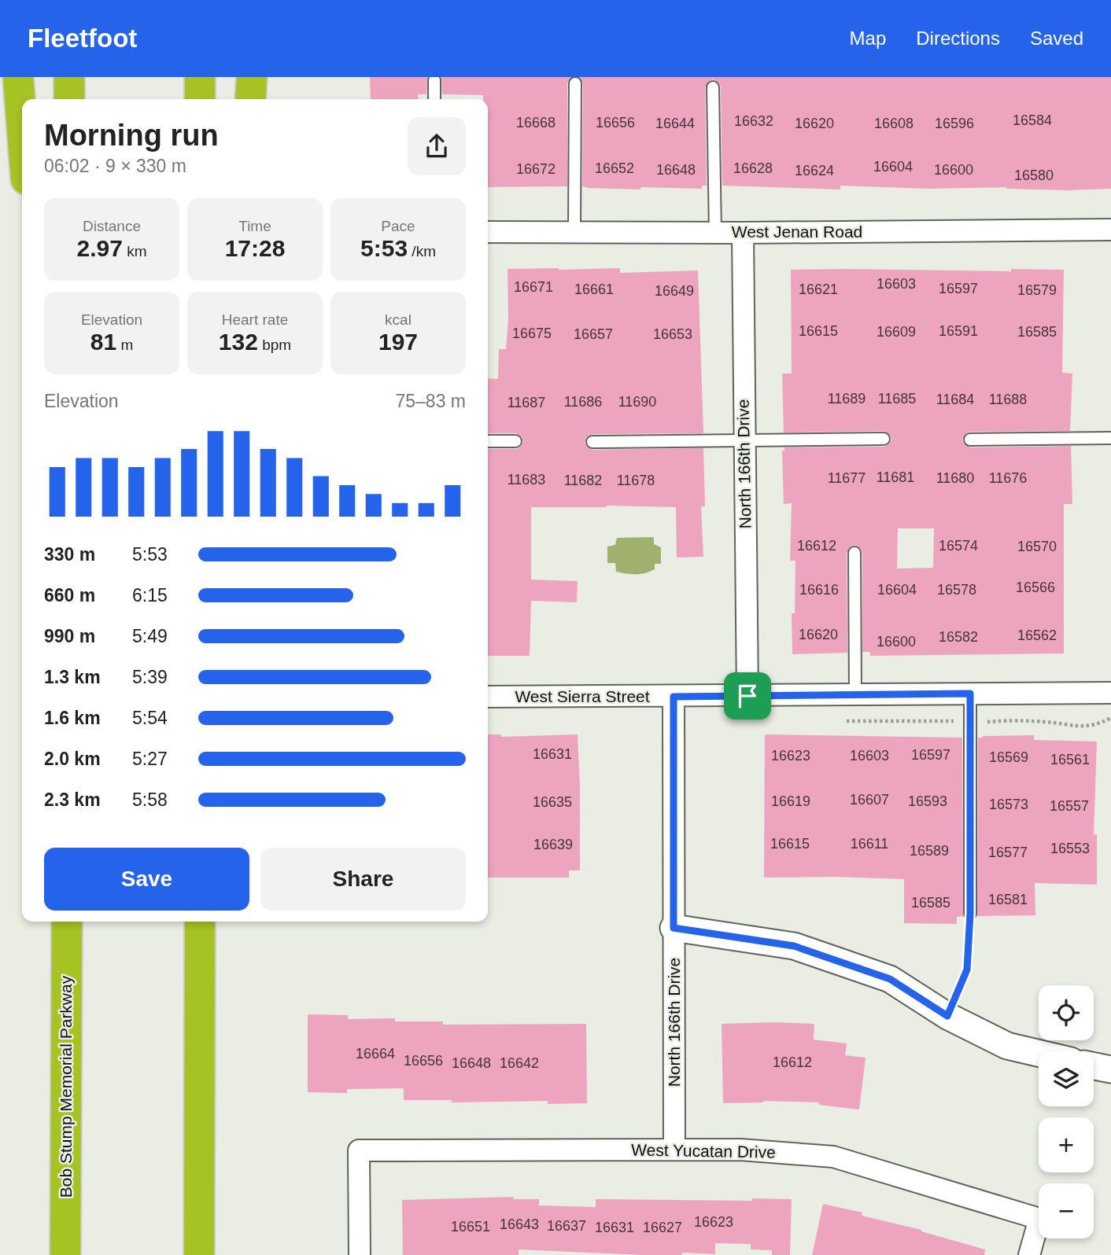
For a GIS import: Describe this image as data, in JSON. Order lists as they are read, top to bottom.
{
  "streets": {
    "highway": ["Bob Stump Memorial Parkway"],
    "street": [
      "West Jenan Road",
      "North 166th Drive",
      "West Sierra Street",
      "West Yucatan Drive"
    ]
  },
  "crossings": [
    ["West Jenan Road", "North 166th Drive"],
    ["North 166th Drive", "West Sierra Street"],
    ["North 166th Drive", "West Yucatan Drive"]
  ],
  "house_numbers": [
    "16584",
    "16632",
    "16668",
    "16656",
    "16644",
    "16620",
    "16608",
    "16596",
    "16604",
    "16652",
    "16628",
    "16672",
    "16648",
    "16600",
    "16624",
    "16580",
    "16603",
    "16671",
    "16597",
    "16661",
    "16621",
    "16579",
    "16649",
    "16615",
    "16591",
    "16609",
    "16585",
    "16675",
    "16657",
    "16653",
    "11689",
    "11685",
    "11684",
    "11688",
    "11686",
    "11690",
    "11687",
    "11681",
    "11677",
    "11680",
    "11676",
    "11683",
    "11682",
    "11678",
    "16612",
    "16574",
    "16570",
    "16566",
    "16616",
    "16604",
    "16578",
    "16620",
    "16562",
    "16582",
    "16600",
    "16631",
    "16597",
    "16623",
    "16603",
    "16569",
    "16561",
    "16607",
    "16619",
    "16593",
    "16635",
    "16573",
    "16557",
    "16615",
    "16611",
    "16639",
    "16553",
    "16589",
    "16577",
    "16581",
    "16585",
    "16664",
    "16656",
    "16612",
    "16648",
    "16642",
    "16623",
    "16643",
    "16637",
    "16651",
    "16631",
    "16627"
  ],
  "page": {
    "header": "Fleetfoot",
    "nav": ["Map", "Directions", "Saved"],
    "heading": ["Morning run", "06:02 · 9 × 330 m"],
    "stats": [
      ["Distance", "2.97 km"],
      ["Time", "17:28"],
      ["Pace", "5:53 /km"],
      ["Elevation", "81 m"],
      ["Heart rate", "132 bpm"],
      ["kcal", "197"]
    ],
    "chart": ["Elevation", "75–83 m"],
    "list": [
      {
        "name": "330 m",
        "note": "5:53"
      },
      {
        "name": "660 m",
        "note": "6:15"
      },
      {
        "name": "990 m",
        "note": "5:49"
      },
      {
        "name": "1.3 km",
        "note": "5:39"
      },
      {
        "name": "1.6 km",
        "note": "5:54"
      },
      {
        "name": "2.0 km",
        "note": "5:27"
      },
      {
        "name": "2.3 km",
        "note": "5:58"
      }
    ],
    "buttons": ["Save", "Share"],
    "map_buttons": ["+", "−"]
  }
}
